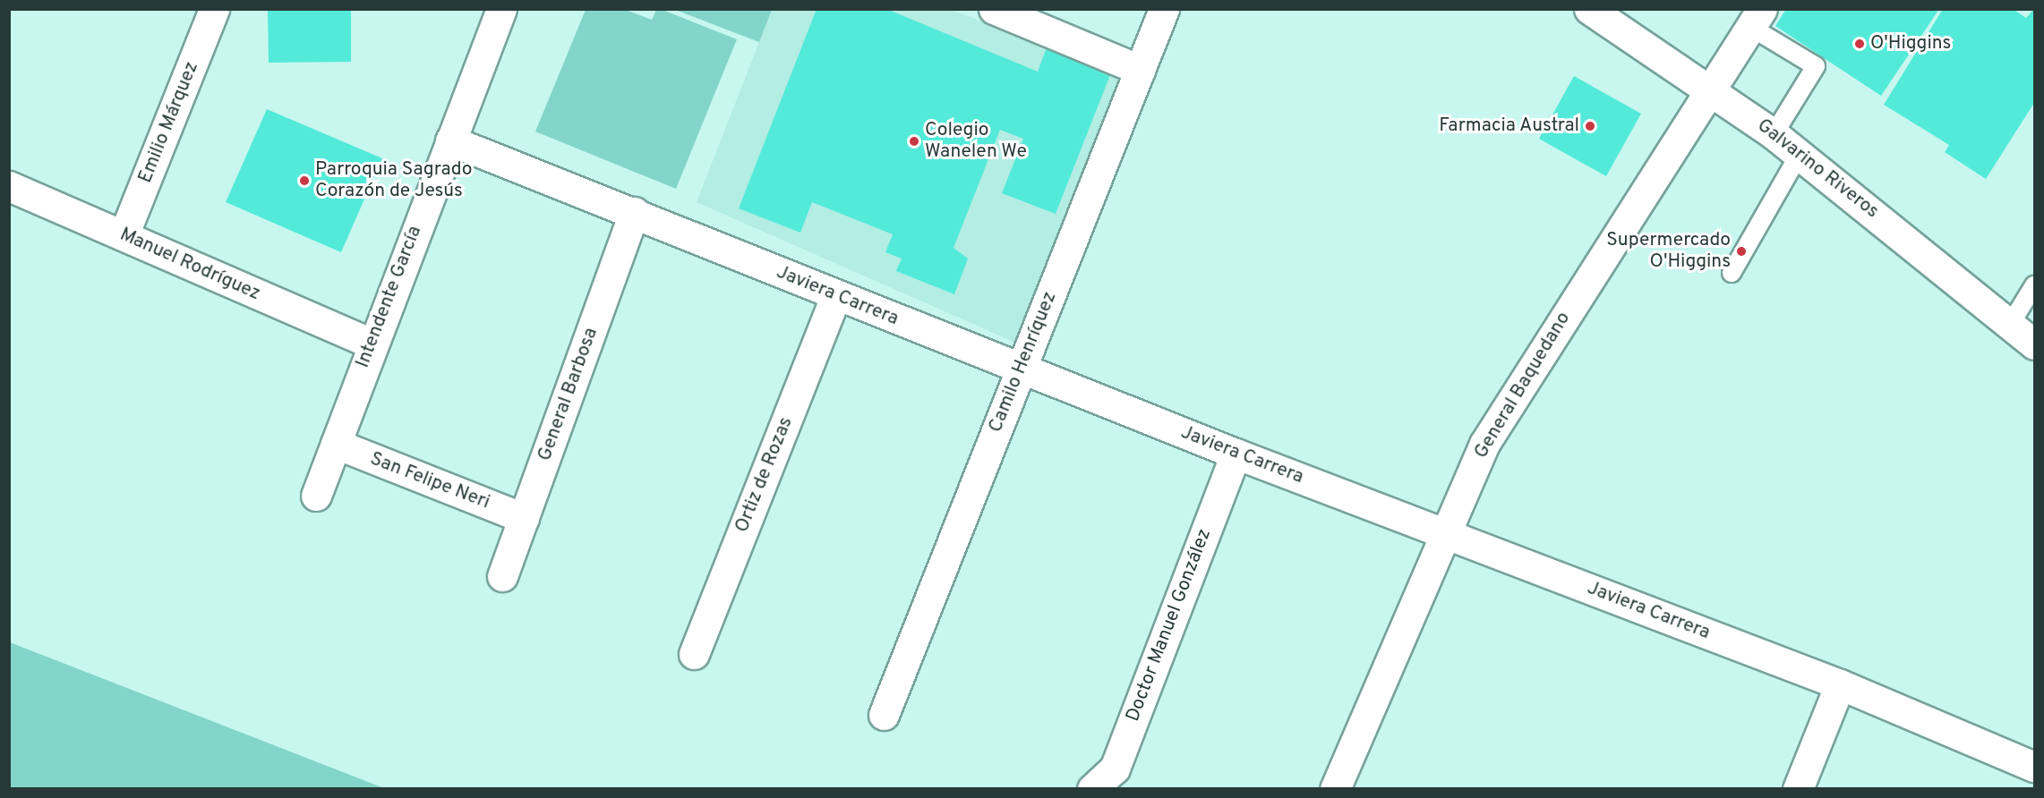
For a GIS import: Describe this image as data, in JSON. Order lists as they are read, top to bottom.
{
  "streets": {
    "street": [
      "Emilio Márquez",
      "Galvarino Riveros",
      "Manuel Rodríguez",
      "Javiera Carrera",
      "Intendente García",
      "Camilo Henríquez",
      "General Baquedano",
      "General Barbosa",
      "Ortiz de Rozas",
      "San Felipe Neri",
      "Doctor Manuel González"
    ]
  },
  "crossings": [
    ["Emilio Márquez", "Manuel Rodríguez"],
    ["Galvarino Riveros", "General Baquedano"],
    ["Manuel Rodríguez", "Intendente García"],
    ["Javiera Carrera", "Intendente García"],
    ["Javiera Carrera", "Camilo Henríquez"],
    ["Javiera Carrera", "General Baquedano"],
    ["Javiera Carrera", "General Barbosa"],
    ["Javiera Carrera", "Ortiz de Rozas"],
    ["Javiera Carrera", "Doctor Manuel González"],
    ["Intendente García", "San Felipe Neri"],
    ["General Barbosa", "San Felipe Neri"]
  ],
  "places": [
    "O'Higgins",
    "Farmacia Austral",
    "Colegio Wanelen We",
    "Parroquia Sagrado Corazón de Jesús",
    "Supermercado O'Higgins"
  ]
}
